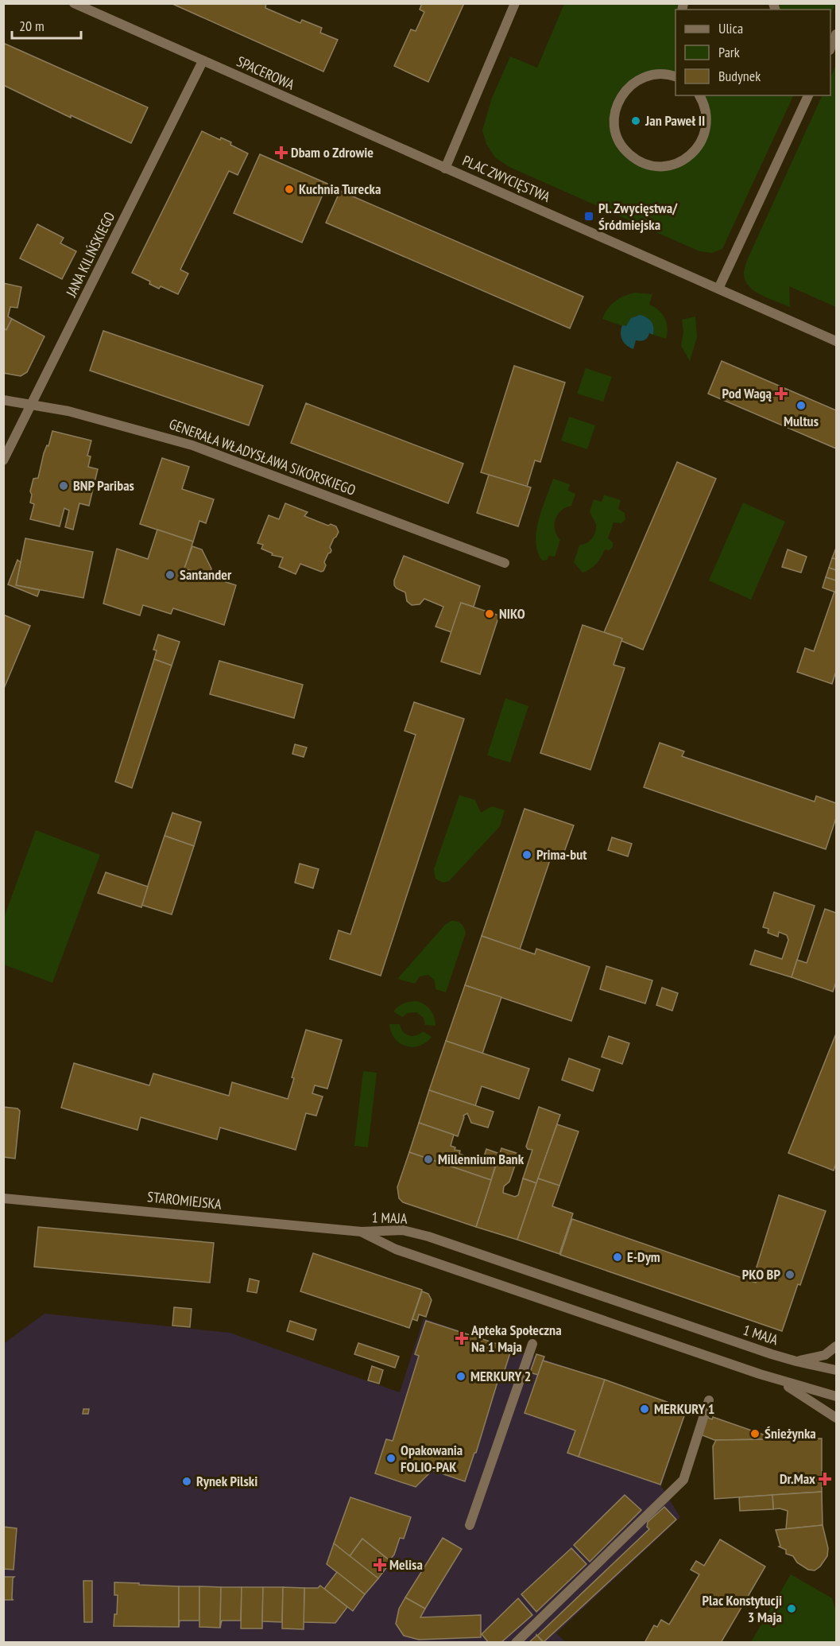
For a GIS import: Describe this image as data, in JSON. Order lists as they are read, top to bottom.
{
  "streets": {
    "street": [
      "SPACEROWA",
      "PLAC ZWYCIĘSTWA",
      "JANA KILIŃSKIEGO",
      "GENERAŁA WŁADYSŁAWA SIKORSKIEGO",
      "STAROMIEJSKA",
      "1 MAJA"
    ]
  },
  "crossings": [
    ["SPACEROWA", "PLAC ZWYCIĘSTWA"],
    ["SPACEROWA", "JANA KILIŃSKIEGO"],
    ["JANA KILIŃSKIEGO", "GENERAŁA WŁADYSŁAWA SIKORSKIEGO"],
    ["STAROMIEJSKA", "1 MAJA"]
  ],
  "places": {
    "other": [
      "Jan Paweł II",
      "Kuchnia Turecka",
      "Multus",
      "BNP Paribas",
      "Santander",
      "NIKO",
      "Prima-but",
      "Millennium Bank",
      "E-Dym",
      "PKO BP",
      "MERKURY 2",
      "MERKURY 1",
      "Śnieżynka",
      "Opakowania FOLIO-PAK",
      "Rynek Pilski",
      "Plac Konstytucji 3 Maja"
    ],
    "health": [
      "Dbam o Zdrowie",
      "Pod Wagą",
      "Apteka Społeczna Na 1 Maja",
      "Dr.Max",
      "Melisa"
    ],
    "transit": ["Pl. Zwycięstwa/ Śródmiejska"]
  },
  "legend": ["Ulica", "Park", "Budynek"],
  "scale_bar": "20 m"
}
